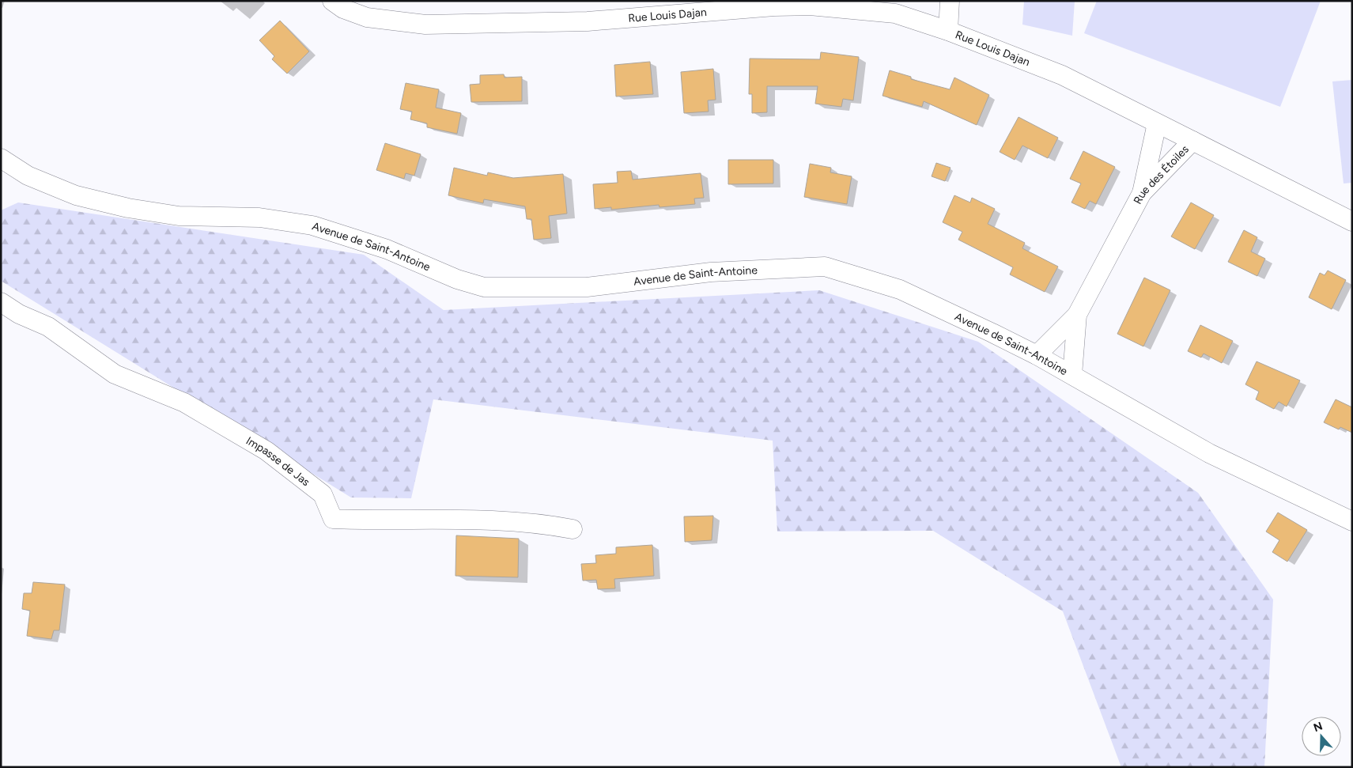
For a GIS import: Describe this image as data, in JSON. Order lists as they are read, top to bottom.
{
  "streets": {
    "street": [
      "Rue Louis Dajan",
      "Rue des Étoiles",
      "Avenue de Saint-Antoine",
      "Impasse de Jas"
    ]
  },
  "crossings": [
    ["Rue Louis Dajan", "Rue des Étoiles"],
    ["Rue des Étoiles", "Avenue de Saint-Antoine"]
  ],
  "north": "top"
}
